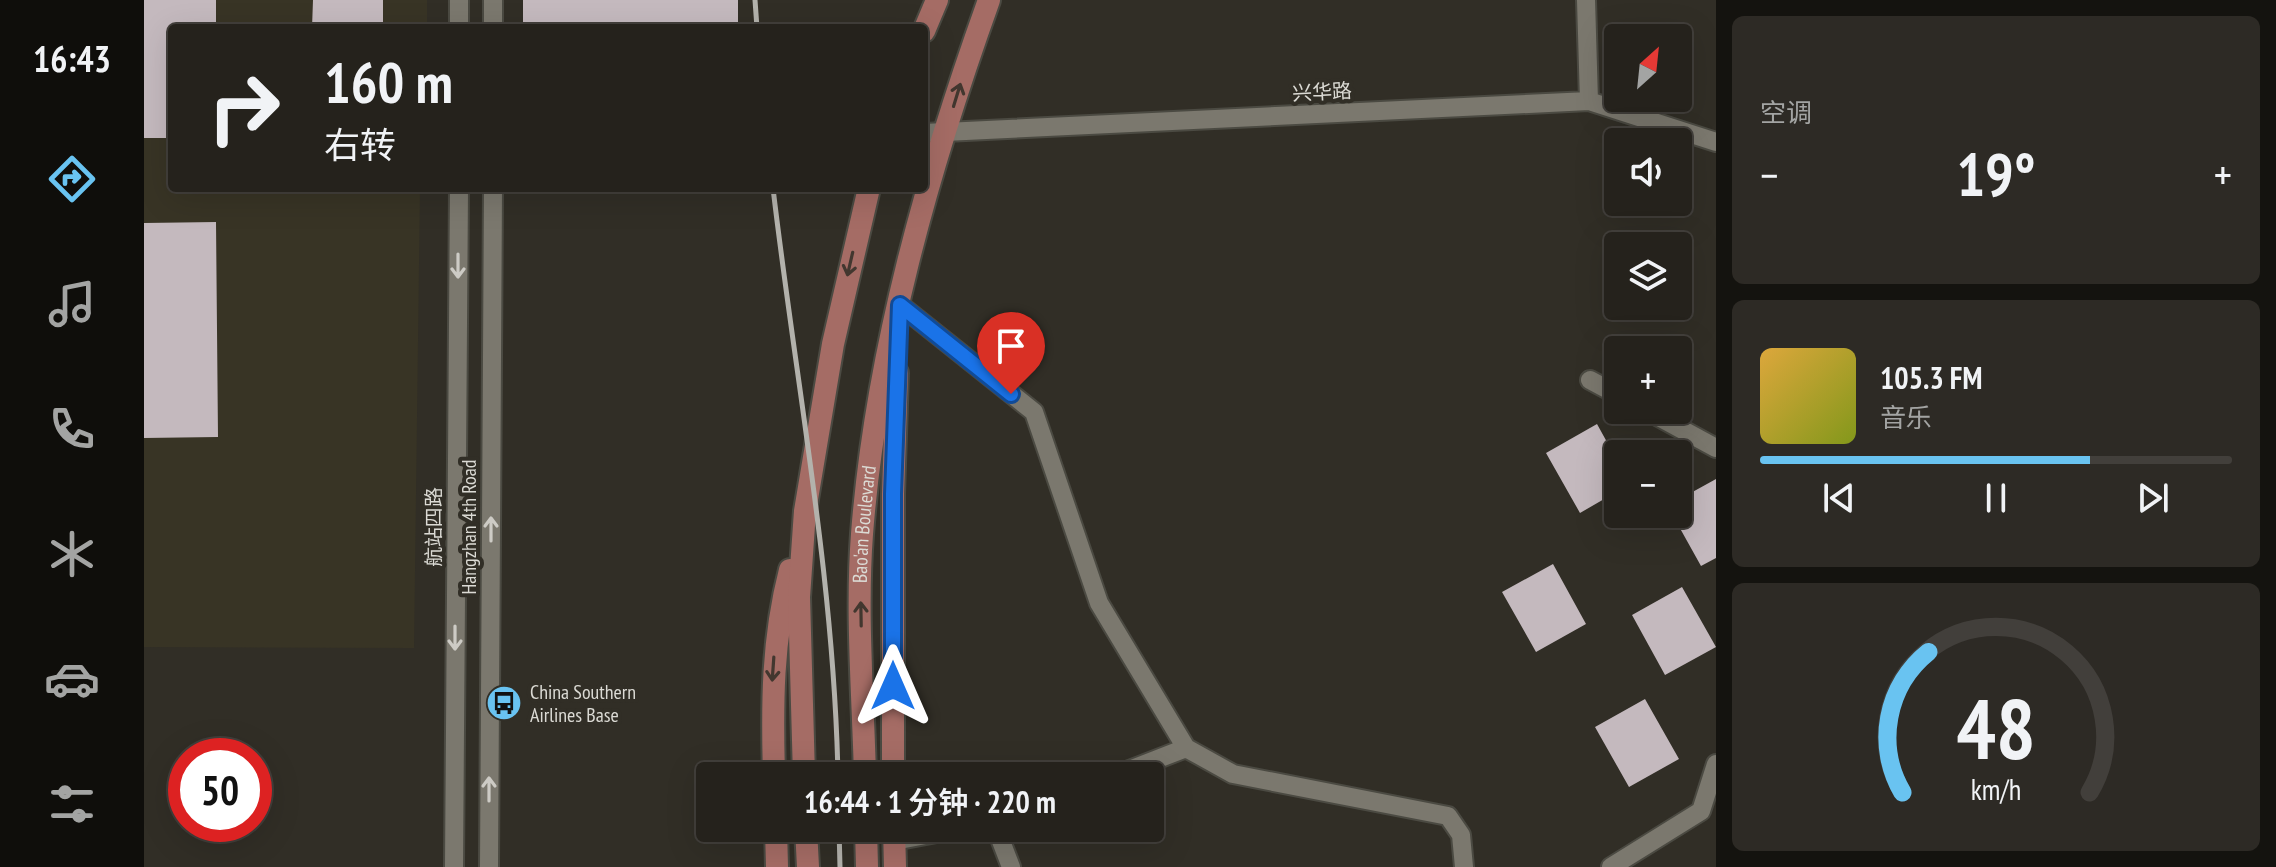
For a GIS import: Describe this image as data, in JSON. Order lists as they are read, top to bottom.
{
  "streets": {
    "main road": ["Bao'an Boulevard"],
    "street": ["兴华路", "航站四路", "Hangzhan 4th Road"]
  },
  "crossings": [
    ["兴华路", "Bao'an Boulevard"]
  ],
  "one_way": ["航站四路", "Hangzhan 4th Road"],
  "places": {
    "bus stop": ["China Southern Airlines Base"]
  },
  "north": "top right",
  "page": {
    "tabs": "16:43",
    "tile": "空调",
    "map_buttons": ["+", "−"],
    "turn": ["160 m", "右转"],
    "heat": ["−", "19°", "+"],
    "song": ["105.3 FM", "音乐"],
    "limit": "50",
    "trip": "16:44 · 1 分钟 · 220 m",
    "gauge": ["48", "km/h"]
  }
}
